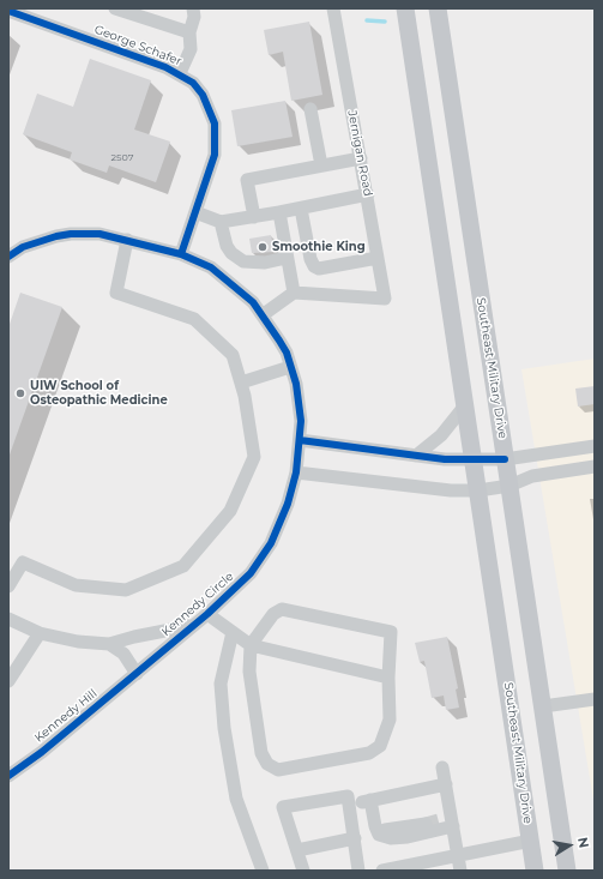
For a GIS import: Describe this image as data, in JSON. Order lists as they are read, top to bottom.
{
  "streets": {
    "main road": ["Southeast Military Drive"],
    "street": [
      "George Schafer",
      "Jernigan Road",
      "Kennedy Circle",
      "Kennedy Hill"
    ]
  },
  "crossings": [
    ["George Schafer", "Kennedy Circle"],
    ["Kennedy Circle", "Kennedy Hill"]
  ],
  "places": ["Smoothie King", "UIW School of Osteopathic Medicine"],
  "house_numbers": ["2507"],
  "north": "right"
}
